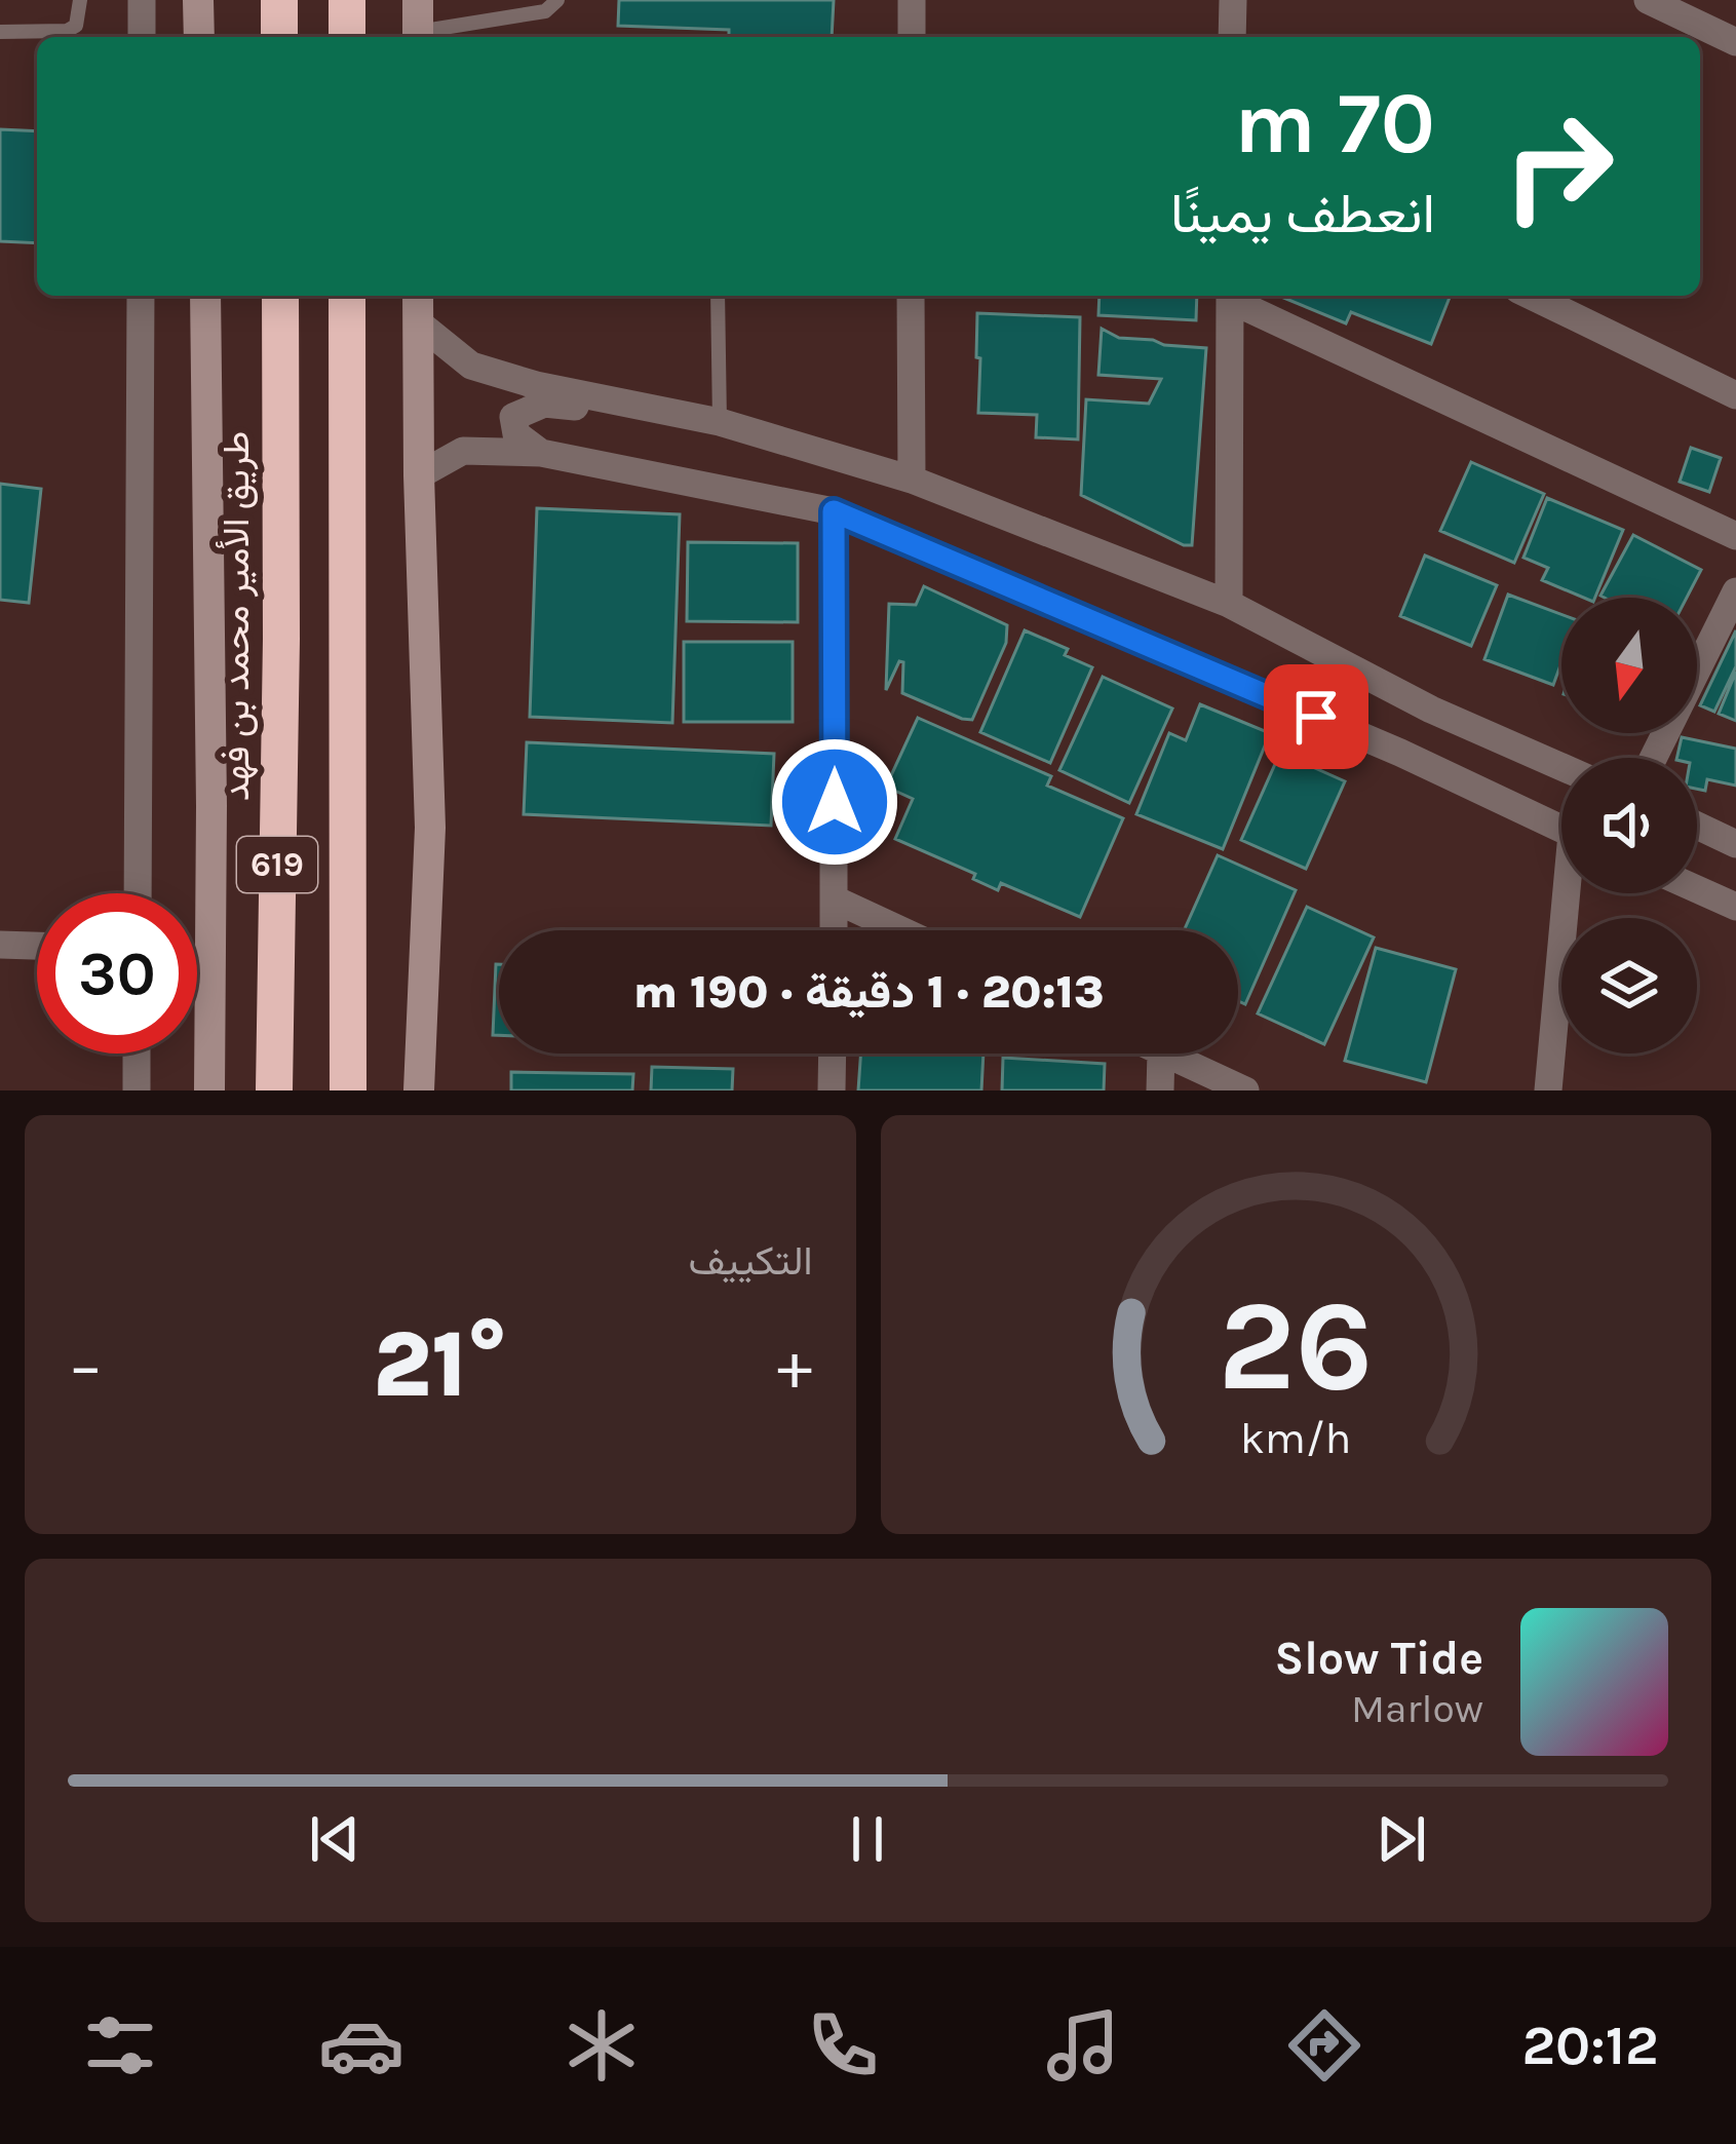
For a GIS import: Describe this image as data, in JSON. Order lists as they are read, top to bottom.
{
  "streets": {
    "highway": ["طريق الأمير محمد بن فهد", "619"]
  },
  "north": "bottom",
  "page": {
    "turn": ["70 m", "انعطف يمينًا"],
    "limit": "30",
    "trip": "20:13 · 1 دقيقة · 190 m",
    "tile": "التكييف",
    "heat": ["−", "21°", "+"],
    "song": ["Slow Tide", "Marlow"],
    "tabs": "20:12",
    "gauge": ["26", "km/h"]
  }
}
